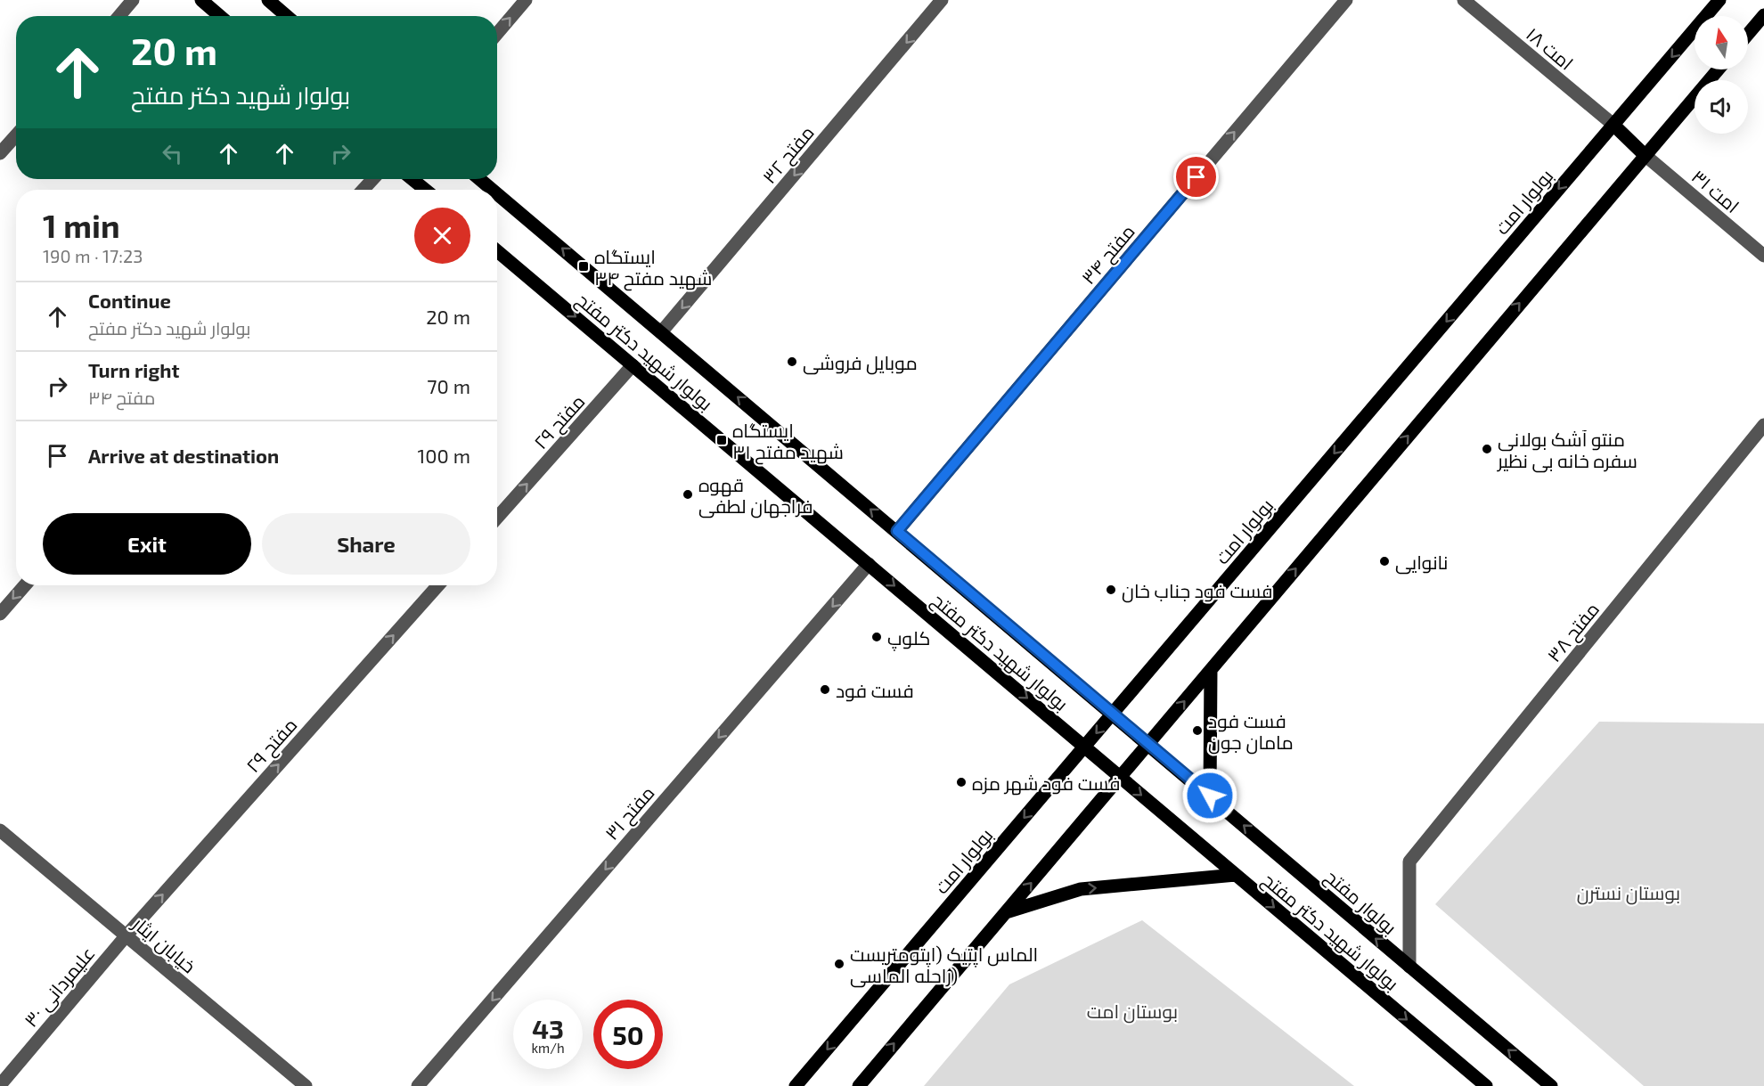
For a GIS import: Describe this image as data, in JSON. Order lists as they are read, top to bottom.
{
  "streets": {
    "main road": ["بولوار امت", "بولوار شهید دکتر مفتح", "بولوار مفتح"],
    "street": [
      "امت ۱۸",
      "مفتح ۳۲",
      "امت ۳۱",
      "مفتح ۳۴",
      "مفتح ۲۹",
      "مفتح ۳۸",
      "مفتح ۳۱",
      "خیابان ایثار",
      "علیمردانی ۳۰"
    ]
  },
  "crossings": [
    ["امت ۱۸", "بولوار امت"],
    ["مفتح ۳۲", "بولوار شهید دکتر مفتح"],
    ["بولوار امت", "بولوار شهید دکتر مفتح"],
    ["مفتح ۳۴", "بولوار شهید دکتر مفتح"],
    ["بولوار شهید دکتر مفتح", "مفتح ۲۹"],
    ["بولوار شهید دکتر مفتح", "مفتح ۳۱"],
    ["بولوار شهید دکتر مفتح", "بولوار مفتح"],
    ["مفتح ۲۹", "خیابان ایثار"],
    ["مفتح ۲۹", "علیمردانی ۳۰"],
    ["مفتح ۳۸", "بولوار مفتح"],
    ["خیابان ایثار", "علیمردانی ۳۰"]
  ],
  "one_way": [
    "مفتح ۳۲",
    "مفتح ۳۴",
    "مفتح ۲۹",
    "مفتح ۳۱",
    "بولوار مفتح"
  ],
  "parks": ["بوستان نسترن", "بوستان امت"],
  "places": {
    "transit": ["ایستگاه شهید مفتح ۳۴", "ایستگاه شهید مفتح ۳۱"],
    "other": [
      "موبایل فروشی",
      "منتو آشک بولانی سفره خانه بی نظیر",
      "قهوه فراجهان لطفی",
      "نانوایی",
      "فست فود جناب خان",
      "کلوپ",
      "فست فود",
      "فست فود مامان جون",
      "فست فود شهر مزه",
      "الماس اپتیک (اپتومتریست راحله الماسی)"
    ]
  },
  "north": "top",
  "page": {
    "turn": ["20 m", "بولوار شهید دکتر مفتح"],
    "heading": ["1 min", "190 m · 17:23"],
    "list": [
      {
        "name": "Continue",
        "note": "بولوار شهید دکتر مفتح",
        "value": "20 m"
      },
      {
        "name": "Turn right",
        "note": "مفتح ۳۴",
        "value": "70 m"
      },
      {
        "name": "Arrive at destination",
        "value": "100 m"
      }
    ],
    "buttons": ["Exit", "Share"],
    "speed": "43 km/h",
    "limit": "50"
  }
}
